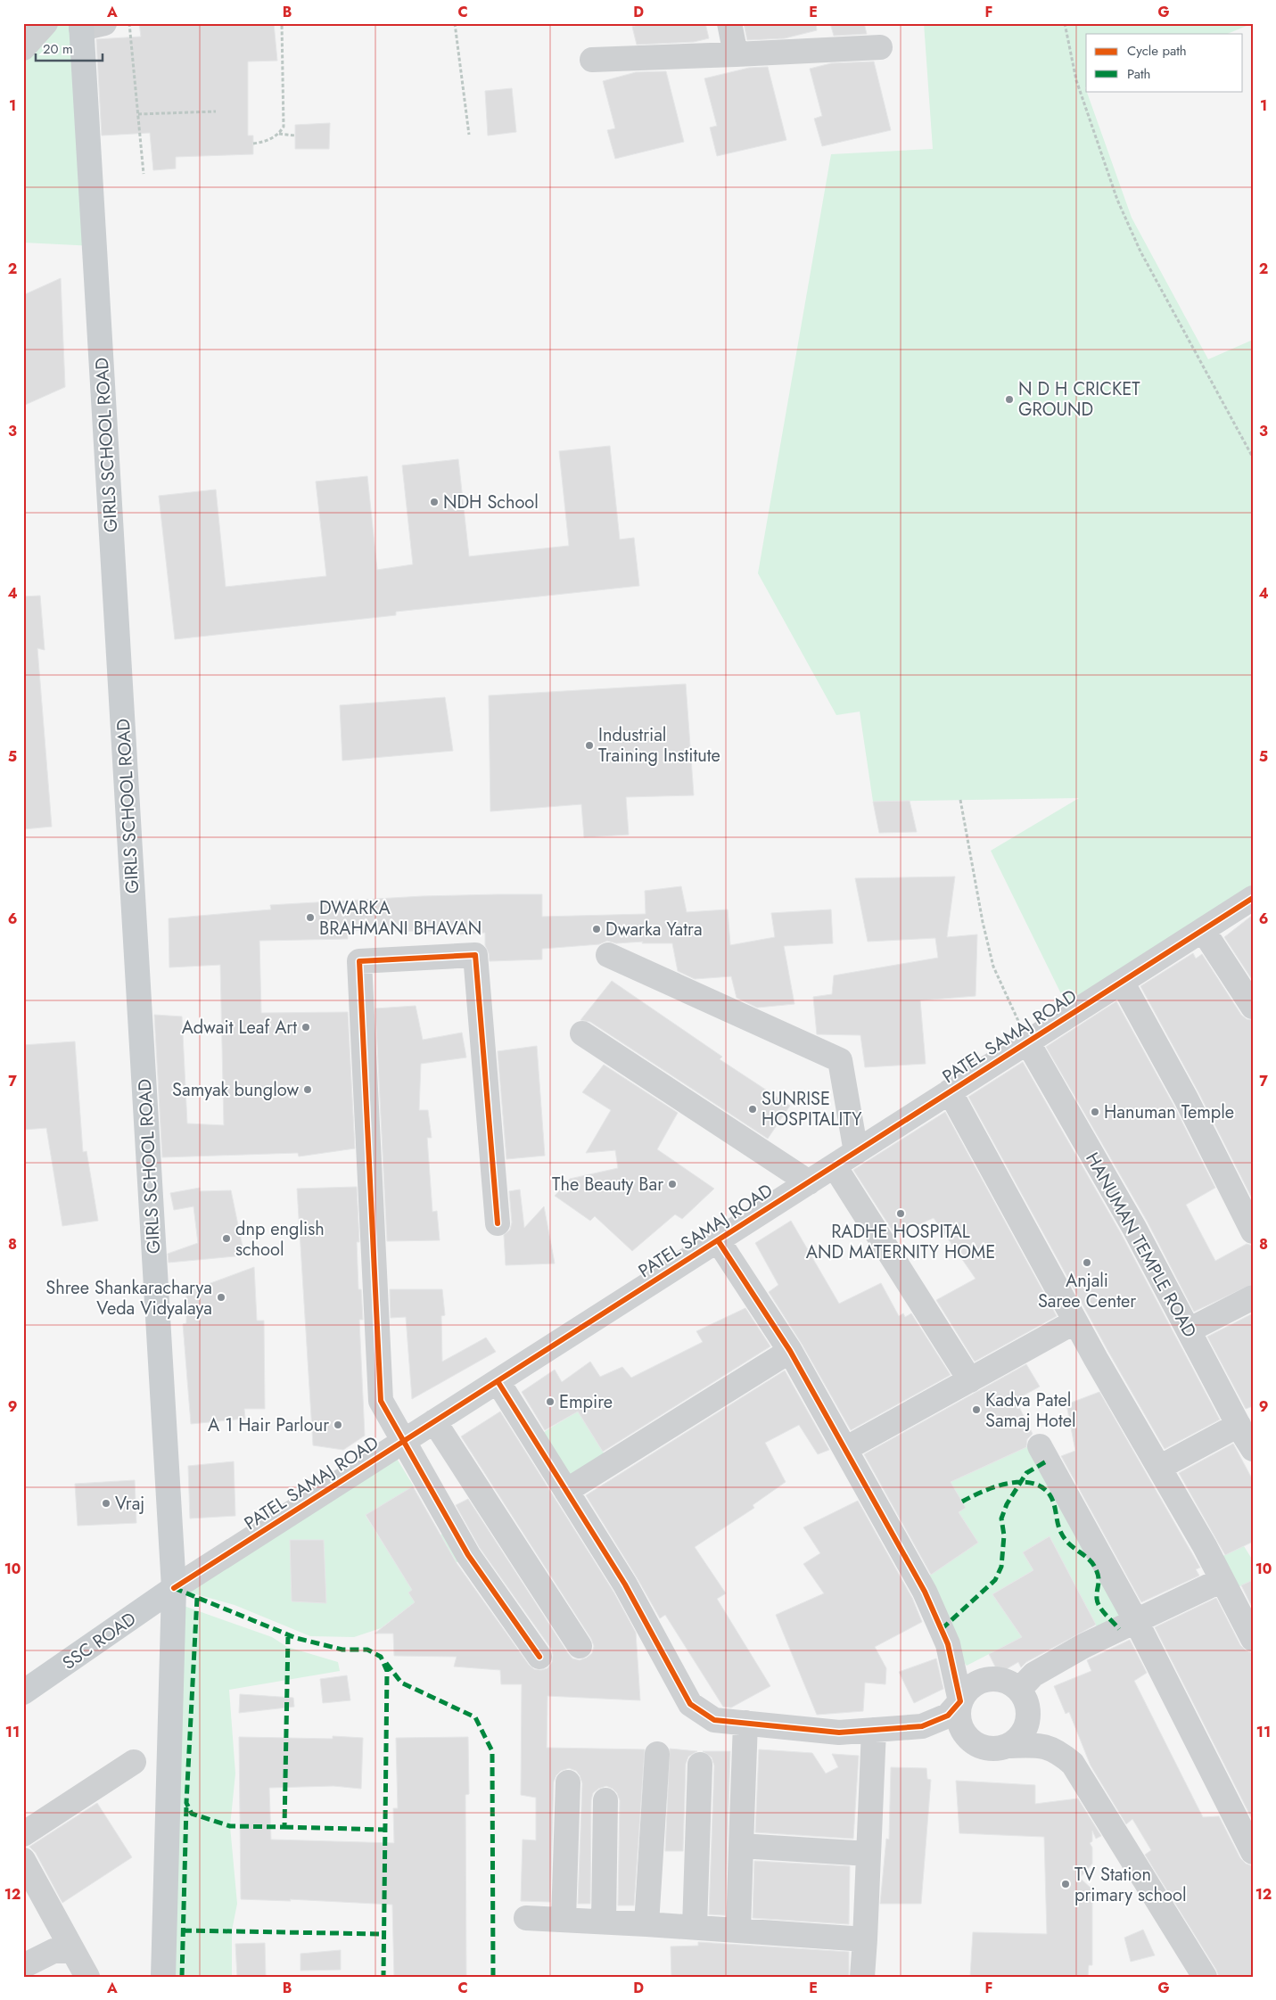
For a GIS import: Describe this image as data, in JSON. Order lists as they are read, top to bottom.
{
  "streets": {
    "main road": ["GIRLS SCHOOL ROAD", "SSC ROAD"],
    "street": ["PATEL SAMAJ ROAD", "HANUMAN TEMPLE ROAD"]
  },
  "crossings": [
    ["GIRLS SCHOOL ROAD", "PATEL SAMAJ ROAD"],
    ["GIRLS SCHOOL ROAD", "SSC ROAD"],
    ["PATEL SAMAJ ROAD", "HANUMAN TEMPLE ROAD"],
    ["PATEL SAMAJ ROAD", "SSC ROAD"]
  ],
  "places": [
    "N D H CRICKET GROUND",
    "NDH School",
    "Industrial Training Institute",
    "DWARKA BRAHMANI BHAVAN",
    "Dwarka Yatra",
    "Adwait Leaf Art",
    "Samyak bunglow",
    "SUNRISE HOSPITALITY",
    "Hanuman Temple",
    "The Beauty Bar",
    "RADHE HOSPITAL AND MATERNITY HOME",
    "dnp english school",
    "Anjali Saree Center",
    "Shree Shankaracharya Veda Vidyalaya",
    "Empire",
    "Kadva Patel Samaj Hotel",
    "A 1 Hair Parlour",
    "Vraj",
    "TV Station primary school"
  ],
  "legend": ["Cycle path", "Path"],
  "scale_bar": "20 m",
  "grid": {
    "columns": [
      "A",
      "B",
      "C",
      "D",
      "E",
      "F",
      "G"
    ],
    "rows": [
      "1",
      "2",
      "3",
      "4",
      "5",
      "6",
      "7",
      "8",
      "9",
      "10",
      "11",
      "12"
    ]
  }
}
